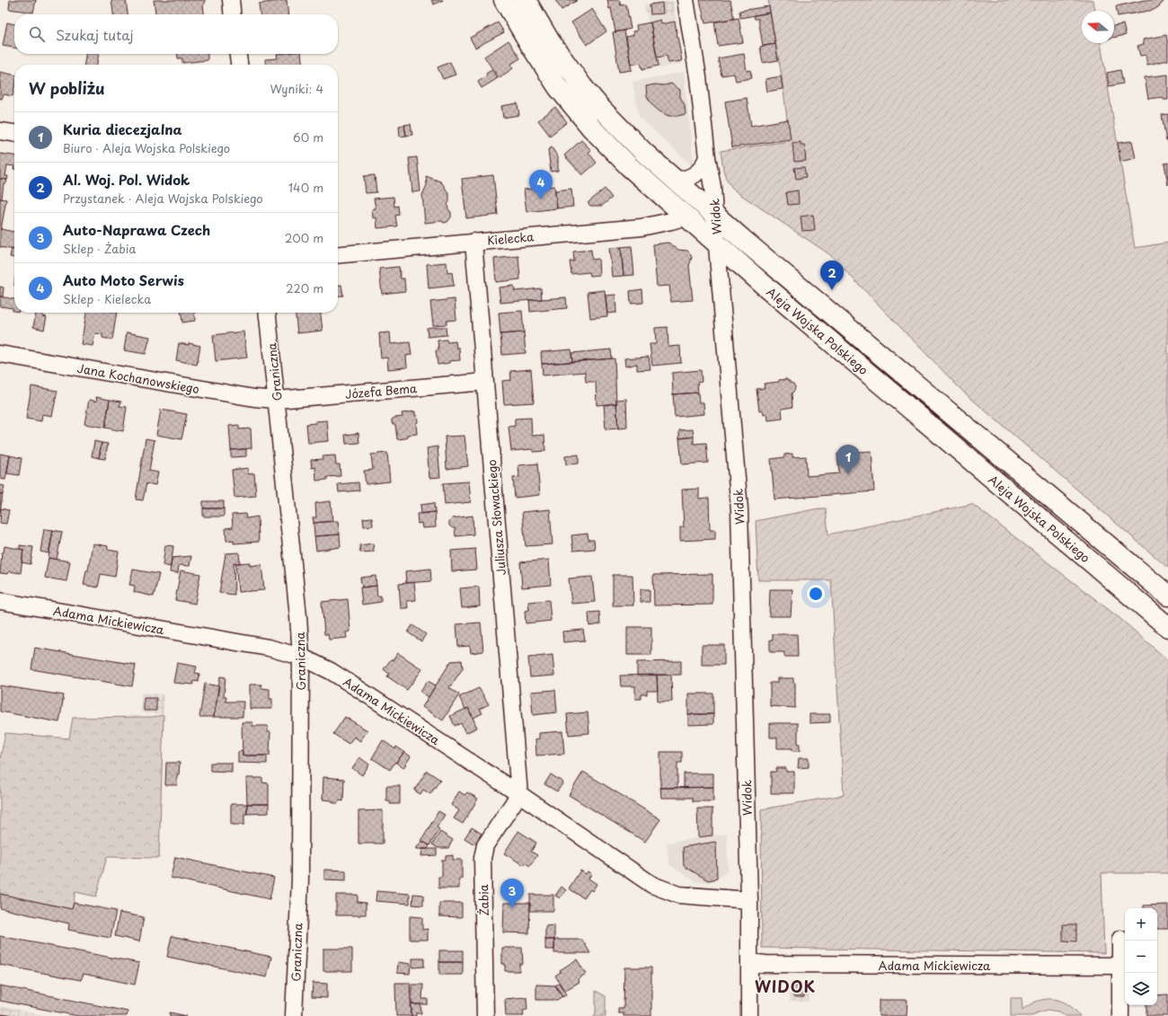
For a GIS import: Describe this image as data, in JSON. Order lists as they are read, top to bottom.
{
  "streets": {
    "main road": ["Aleja Wojska Polskiego"],
    "street": [
      "Widok",
      "Kielecka",
      "Graniczna",
      "Jana Kochanowskiego",
      "Józefa Bema",
      "Juliusza Słowackiego",
      "Adama Mickiewicza",
      "Żabia"
    ]
  },
  "crossings": [
    ["Widok", "Aleja Wojska Polskiego"],
    ["Widok", "Adama Mickiewicza"],
    ["Kielecka", "Aleja Wojska Polskiego"],
    ["Kielecka", "Juliusza Słowackiego"],
    ["Graniczna", "Jana Kochanowskiego"],
    ["Graniczna", "Józefa Bema"],
    ["Graniczna", "Adama Mickiewicza"],
    ["Jana Kochanowskiego", "Józefa Bema"],
    ["Józefa Bema", "Juliusza Słowackiego"],
    ["Juliusza Słowackiego", "Adama Mickiewicza"],
    ["Juliusza Słowackiego", "Żabia"],
    ["Adama Mickiewicza", "Żabia"]
  ],
  "districts": ["WIDOK"],
  "north": "left",
  "page": {
    "search": "Szukaj tutaj",
    "heading": ["W pobliżu", "Wyniki: 4"],
    "list": [
      {
        "mark": "1",
        "name": "Kuria diecezjalna",
        "note": "Biuro · Aleja Wojska Polskiego",
        "value": "60 m"
      },
      {
        "mark": "2",
        "name": "Al. Woj. Pol. Widok",
        "note": "Przystanek · Aleja Wojska Polskiego",
        "value": "140 m"
      },
      {
        "mark": "3",
        "name": "Auto-Naprawa Czech",
        "note": "Sklep · Żabia",
        "value": "200 m"
      },
      {
        "mark": "4",
        "name": "Auto Moto Serwis",
        "note": "Sklep · Kielecka",
        "value": "220 m"
      }
    ],
    "pins": [
      "4",
      "2",
      "1",
      "3"
    ],
    "map_buttons": ["+", "−"]
  }
}
